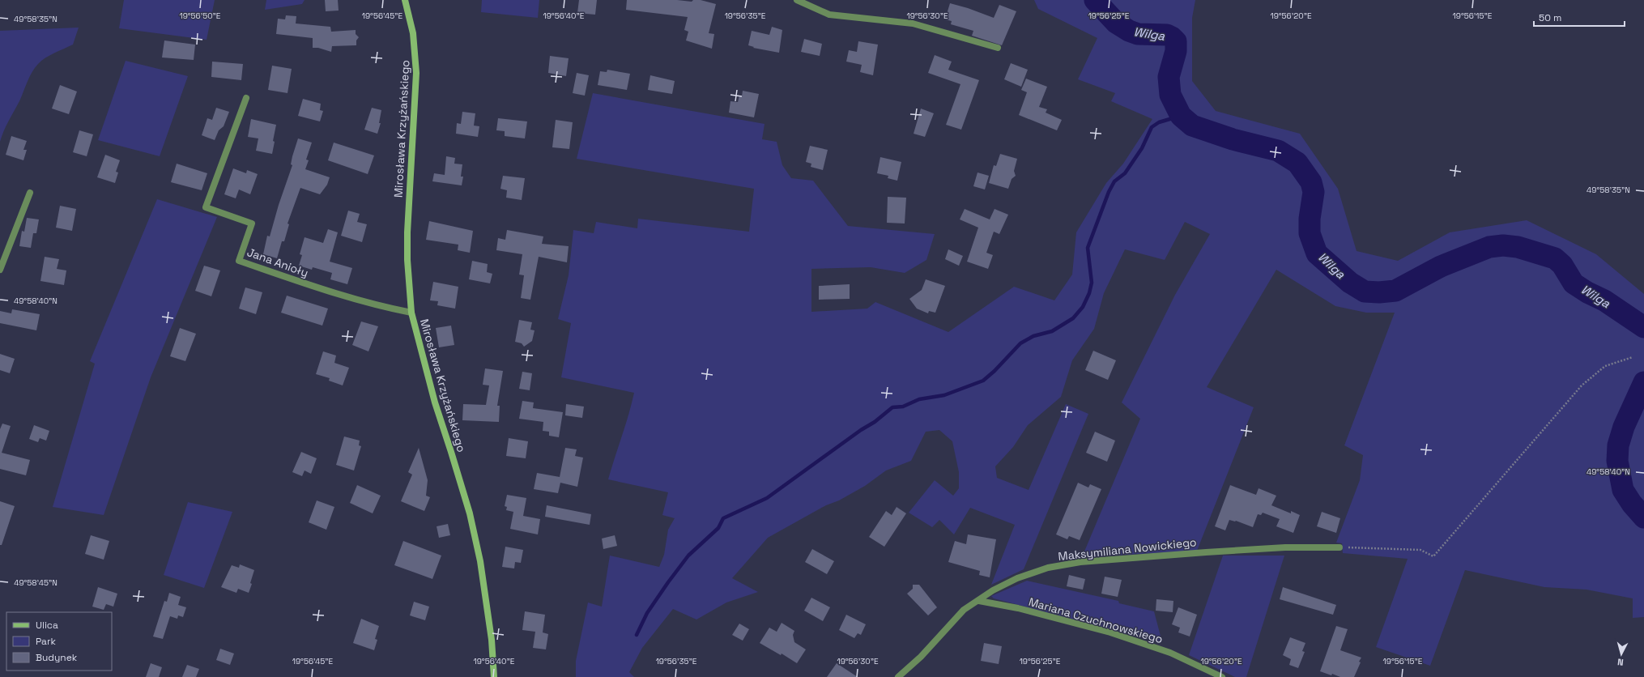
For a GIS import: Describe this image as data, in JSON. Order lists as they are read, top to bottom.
{
  "streets": {
    "street": [
      "Mirosława Krzyżańskiego",
      "Jana Anioły",
      "Maksymiliana Nowickiego",
      "Mariana Czuchnowskiego"
    ]
  },
  "crossings": [
    ["Mirosława Krzyżańskiego", "Jana Anioły"],
    ["Maksymiliana Nowickiego", "Mariana Czuchnowskiego"]
  ],
  "water": ["Wilga"],
  "legend": ["Ulica", "Park", "Budynek"],
  "scale_bar": "50 m",
  "north": "bottom",
  "coordinates": [
    "19°56'50\"E",
    "19°56'45\"E",
    "19°56'40\"E",
    "19°56'35\"E",
    "19°56'30\"E",
    "19°56'25\"E",
    "19°56'20\"E",
    "19°56'15\"E",
    "49°58'35\"N",
    "49°58'40\"N",
    "49°58'45\"N"
  ]
}
